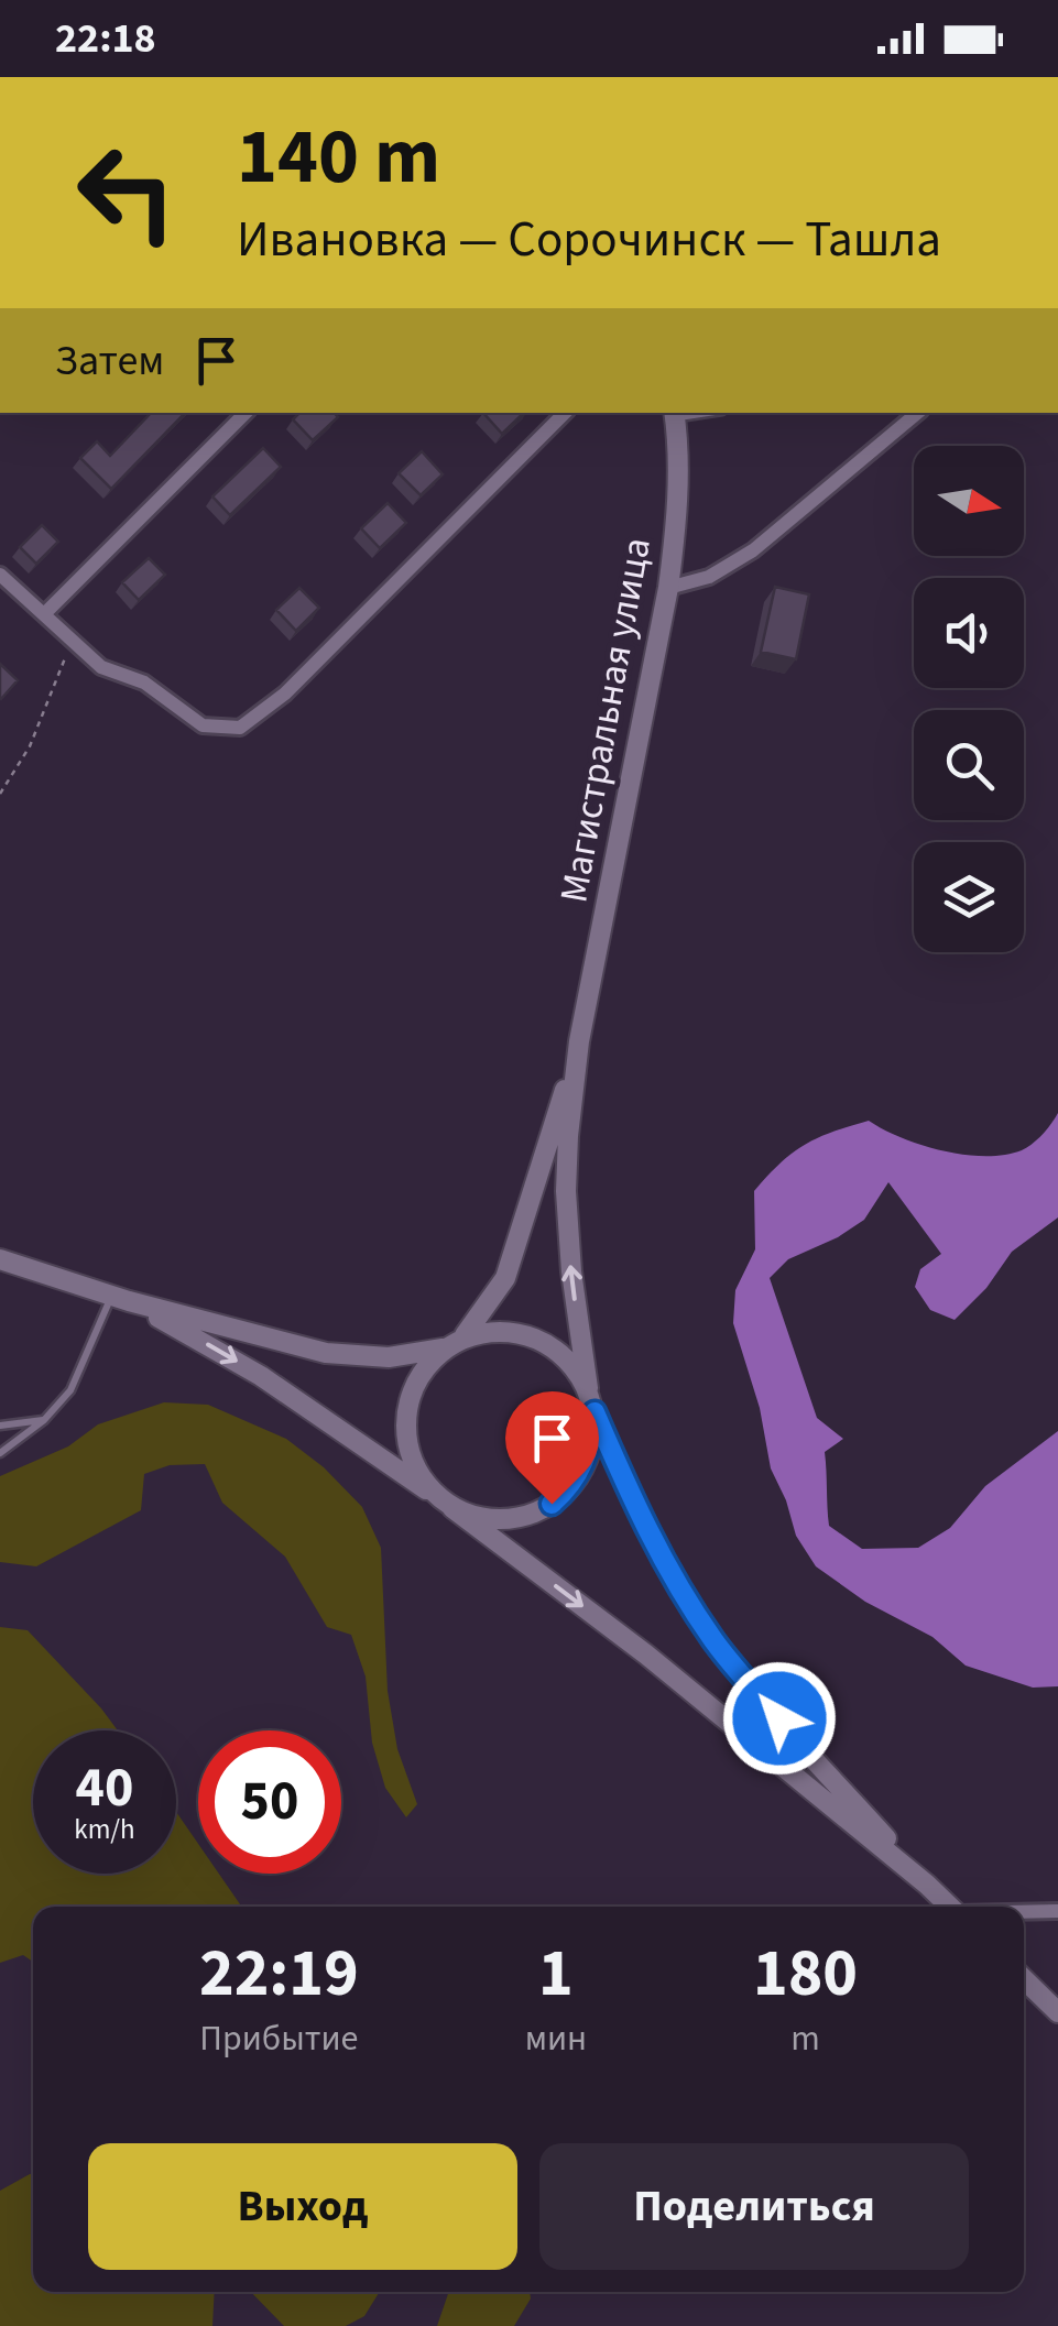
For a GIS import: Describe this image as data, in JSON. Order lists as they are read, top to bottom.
{
  "streets": {
    "main road": ["Магистральная улица"]
  },
  "north": "right",
  "page": {
    "status": "22:18",
    "turn": ["140 m", "Ивановка — Сорочинск — Ташла"],
    "then": "Затем",
    "speed": "40 km/h",
    "limit": "50",
    "eta": [
      "22:19",
      "Прибытие",
      "1",
      "мин",
      "180",
      "m"
    ],
    "buttons": ["Выход", "Поделиться"]
  }
}
